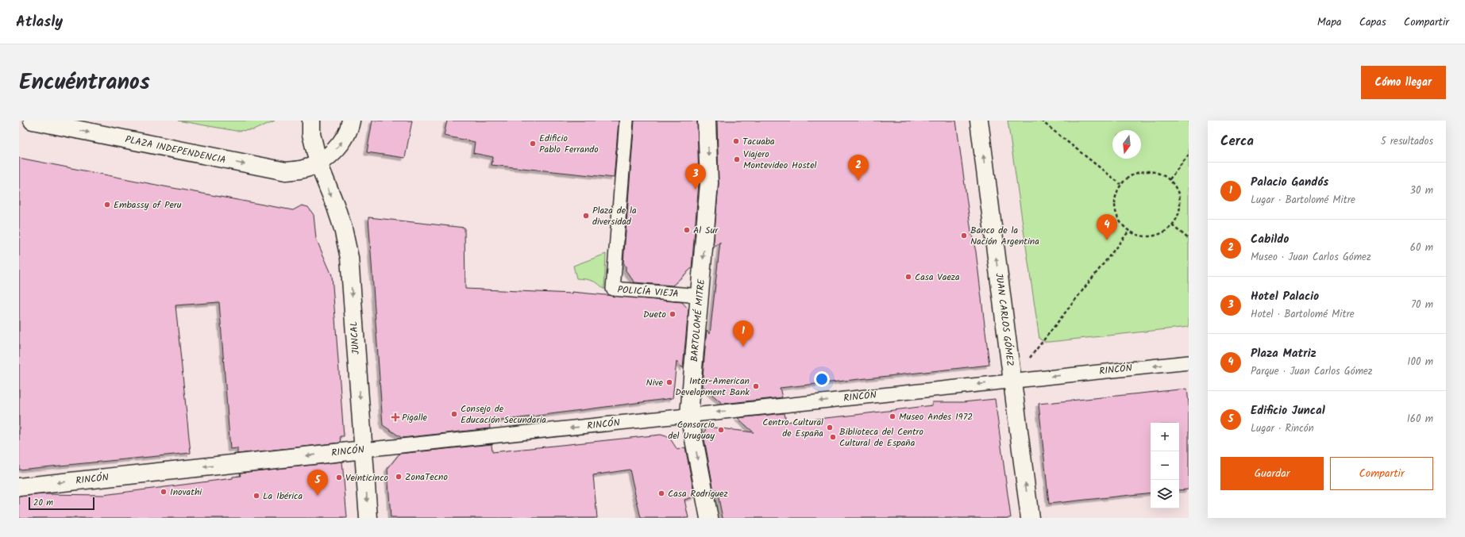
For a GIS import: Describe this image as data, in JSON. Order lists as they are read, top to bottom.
{
  "streets": {
    "street": [
      "PLAZA INDEPENDENCIA",
      "POLICÍA VIEJA",
      "JUAN CARLOS GÓMEZ",
      "BARTOLOMÉ MITRE",
      "JUNCAL",
      "RINCÓN"
    ]
  },
  "crossings": [
    ["PLAZA INDEPENDENCIA", "JUNCAL"],
    ["POLICÍA VIEJA", "BARTOLOMÉ MITRE"],
    ["JUAN CARLOS GÓMEZ", "RINCÓN"],
    ["BARTOLOMÉ MITRE", "RINCÓN"],
    ["JUNCAL", "RINCÓN"]
  ],
  "one_way": [
    "PLAZA INDEPENDENCIA",
    "JUAN CARLOS GÓMEZ",
    "BARTOLOMÉ MITRE",
    "JUNCAL",
    "RINCÓN"
  ],
  "places": {
    "other": [
      "Tacuaba",
      "Edificio Pablo Ferrando",
      "Viajero Montevideo Hostel",
      "Embassy of Peru",
      "Plaza de la diversidad",
      "Al Sur",
      "Banco de la Nación Argentina",
      "Casa Vaeza",
      "Dueto",
      "Nive",
      "Inter-American Development Bank",
      "Consejo de Educación Secundaria",
      "Museo Andes 1972",
      "Centro Cultural de España",
      "Consorcio del Uruguay",
      "Biblioteca del Centro Cultural de España",
      "ZonaTecno",
      "Veinticinco",
      "Inovathi",
      "Casa Rodríguez",
      "La Ibérica"
    ],
    "health": ["Pigalle"]
  },
  "scale_bar": "20 m",
  "north": "bottom",
  "page": {
    "header": "Atlasly",
    "nav": ["Mapa", "Capas", "Compartir"],
    "title": "Encuéntranos",
    "buttons": [
      "Cómo llegar",
      ["Guardar", "Compartir"]
    ],
    "heading": ["Cerca", "5 resultados"],
    "pins": [
      "2",
      "3",
      "4",
      "1",
      "5"
    ],
    "list": [
      {
        "mark": "1",
        "name": "Palacio Gandós",
        "note": "Lugar · Bartolomé Mitre",
        "value": "30 m"
      },
      {
        "mark": "2",
        "name": "Cabildo",
        "note": "Museo · Juan Carlos Gómez",
        "value": "60 m"
      },
      {
        "mark": "3",
        "name": "Hotel Palacio",
        "note": "Hotel · Bartolomé Mitre",
        "value": "70 m"
      },
      {
        "mark": "4",
        "name": "Plaza Matriz",
        "note": "Parque · Juan Carlos Gómez",
        "value": "100 m"
      },
      {
        "mark": "5",
        "name": "Edificio Juncal",
        "note": "Lugar · Rincón",
        "value": "160 m"
      }
    ],
    "map_buttons": ["+", "−"],
    "scale": "20 m"
  }
}
